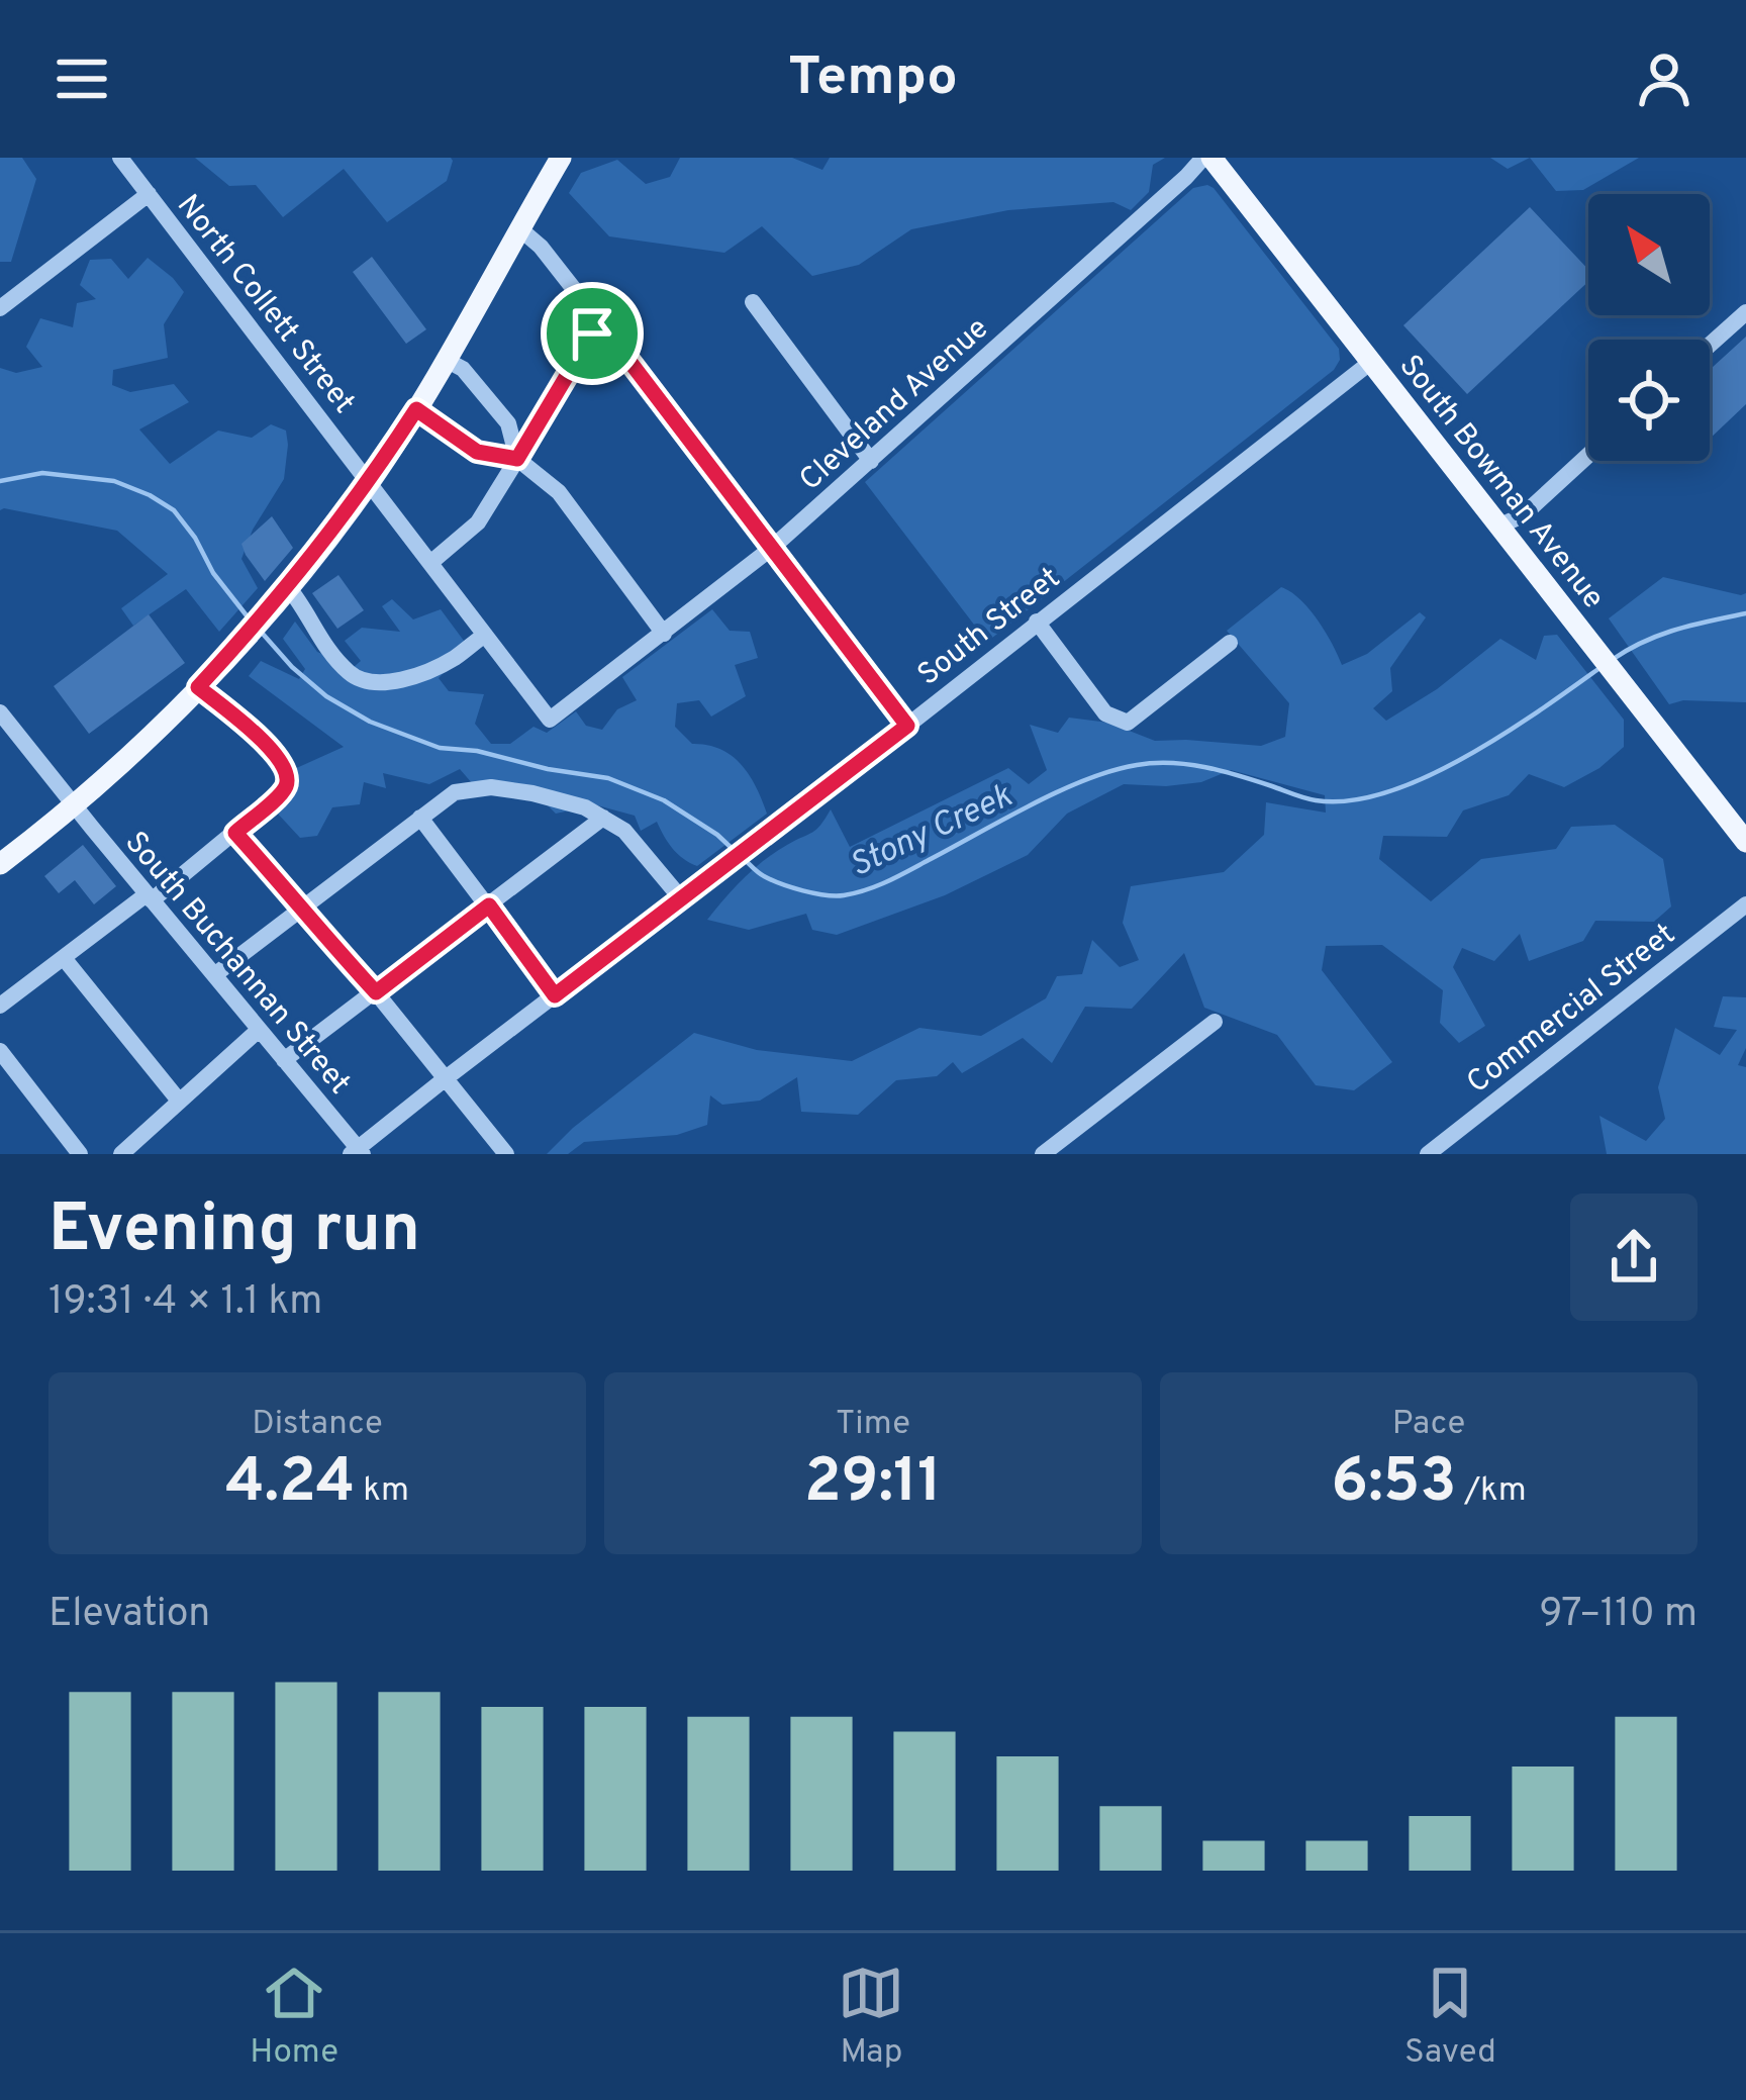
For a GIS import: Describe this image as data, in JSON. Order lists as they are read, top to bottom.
{
  "streets": {
    "main road": ["South Bowman Avenue"],
    "street": [
      "North Collett Street",
      "Cleveland Avenue",
      "South Street",
      "South Buchannan Street",
      "Commercial Street"
    ]
  },
  "crossings": [
    ["North Collett Street", "Cleveland Avenue"],
    ["Cleveland Avenue", "South Bowman Avenue"],
    ["South Bowman Avenue", "South Street"],
    ["South Street", "South Buchannan Street"]
  ],
  "water": ["Stony Creek"],
  "north": "top left",
  "page": {
    "header": "Tempo",
    "heading": ["Evening run", "19:31 · 4 × 1.1 km"],
    "stats": [
      ["Distance", "4.24 km"],
      ["Time", "29:11"],
      ["Pace", "6:53 /km"]
    ],
    "chart": ["Elevation", "97–110 m"],
    "tabs": ["Home", "Map", "Saved"]
  }
}
